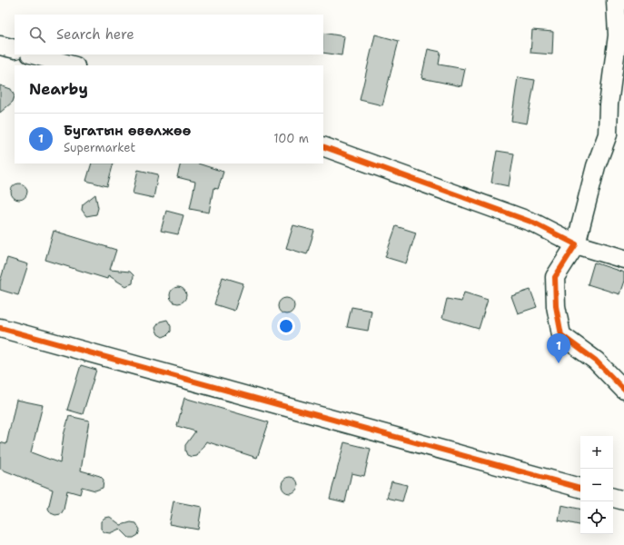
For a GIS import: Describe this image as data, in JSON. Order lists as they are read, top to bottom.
{
  "page": {
    "search": "Search here",
    "heading": "Nearby",
    "list": [
      {
        "mark": "1",
        "name": "Бугатын өвөлжөө",
        "note": "Supermarket",
        "value": "100 m"
      }
    ],
    "pins": "1",
    "map_buttons": ["+", "−"]
  }
}
